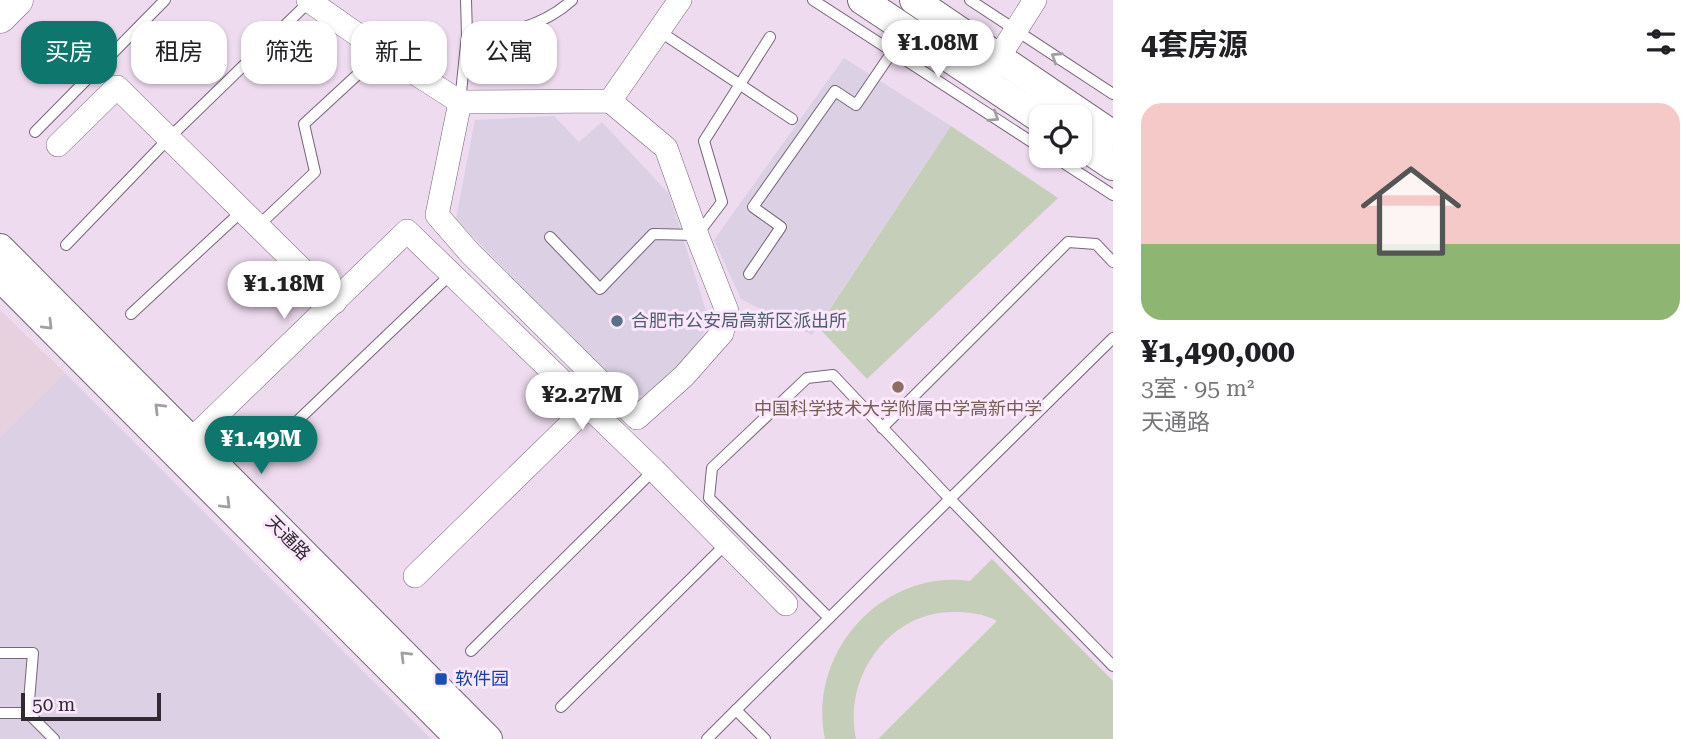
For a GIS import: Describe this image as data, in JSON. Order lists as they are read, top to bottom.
{
  "streets": {
    "street": ["天通路"]
  },
  "places": {
    "other": ["合肥市公安局高新区派出所", "中国科学技术大学附属中学高新中学"],
    "transit": ["软件园"]
  },
  "scale_bar": "50 m",
  "page": {
    "heading": "4套房源",
    "price": [
      "¥1.08M",
      "¥1.18M",
      "¥2.27M",
      "¥1.49M"
    ],
    "chip": [
      "买房",
      "租房",
      "筛选",
      "新上",
      "公寓"
    ],
    "list": [
      {
        "name": "¥1,490,000",
        "note": "3室 · 95 m² · 天通路"
      }
    ],
    "scale": "50 m"
  }
}
